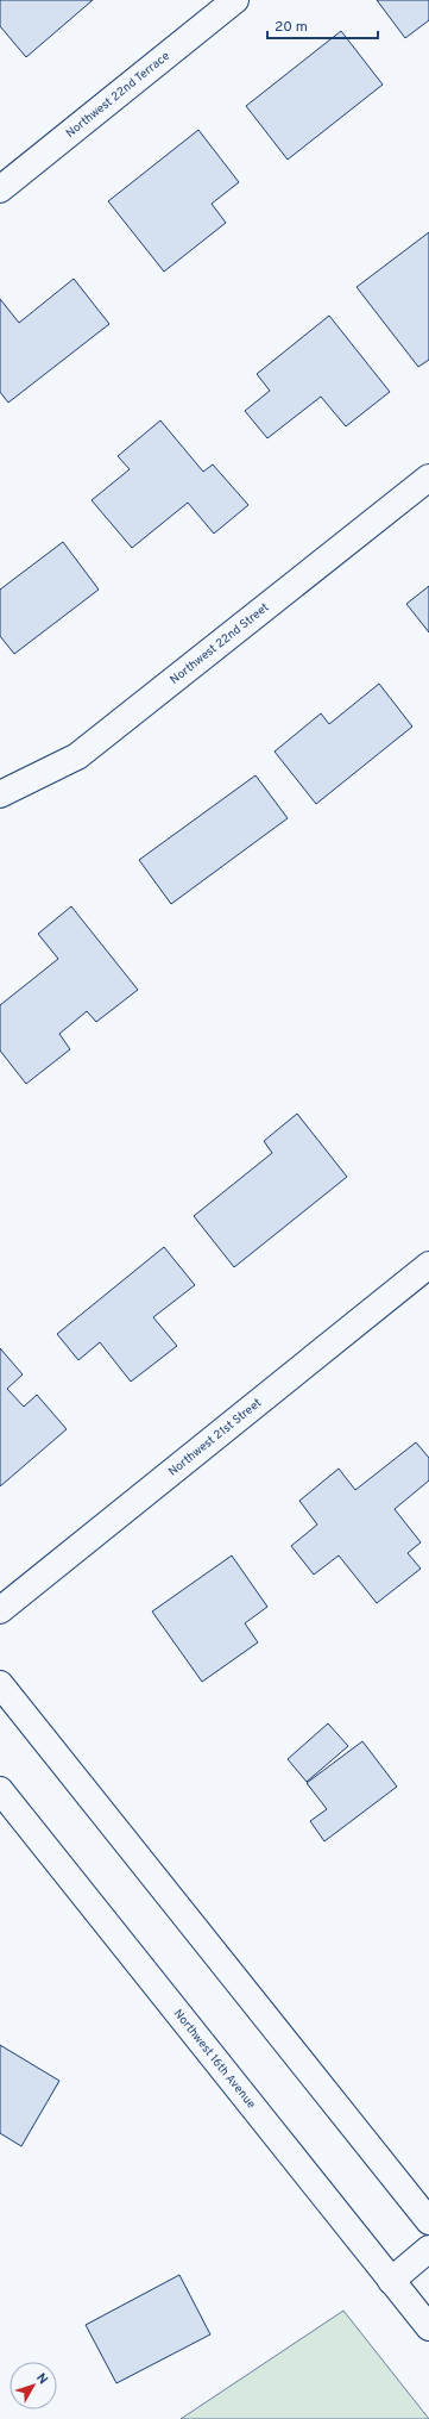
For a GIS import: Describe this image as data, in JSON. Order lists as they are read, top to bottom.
{
  "streets": {
    "street": [
      "Northwest 22nd Terrace",
      "Northwest 22nd Street",
      "Northwest 21st Street",
      "Northwest 16th Avenue"
    ]
  },
  "scale_bar": "20 m",
  "north": "top right"
}
